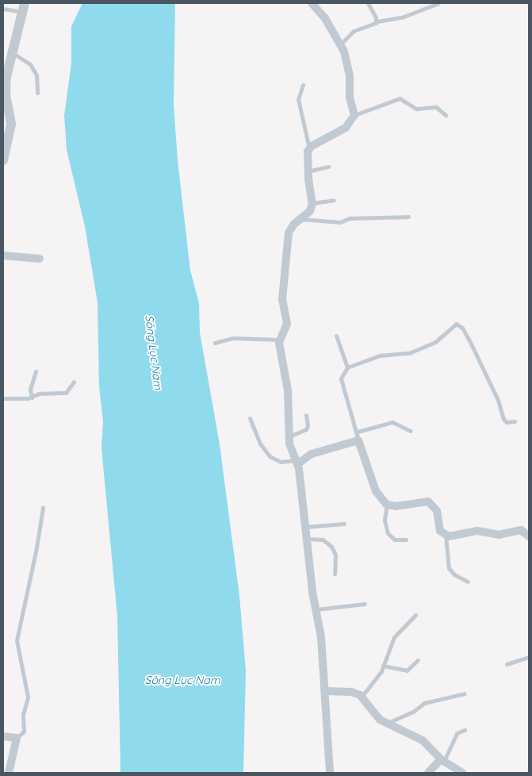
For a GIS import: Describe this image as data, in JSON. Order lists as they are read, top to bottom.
{
  "water": ["Sông Lục Nam"]
}
